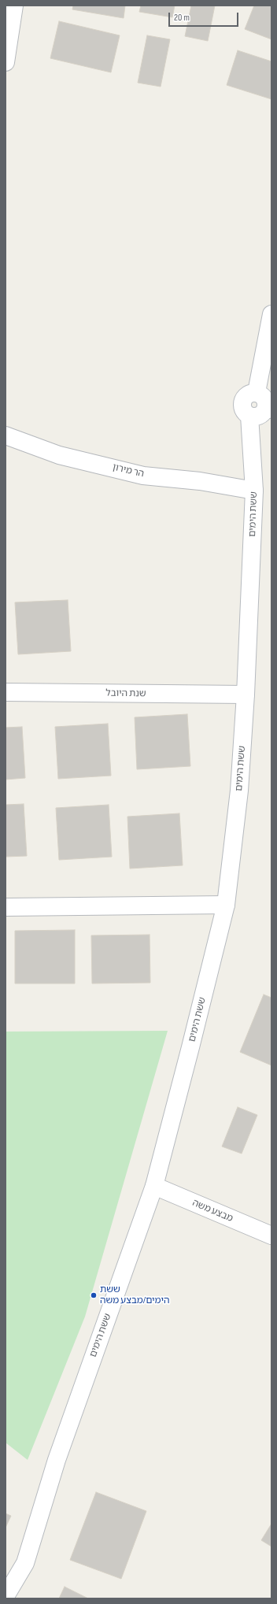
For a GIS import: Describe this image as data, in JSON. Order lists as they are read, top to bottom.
{
  "streets": {
    "street": [
      "הר מירון",
      "ששת הימים",
      "שנת היובל",
      "מבצע משה"
    ]
  },
  "crossings": [
    ["הר מירון", "ששת הימים"],
    ["ששת הימים", "שנת היובל"],
    ["ששת הימים", "מבצע משה"]
  ],
  "places": ["ששת הימים/מבצע משה"],
  "scale_bar": "20 m"
}
